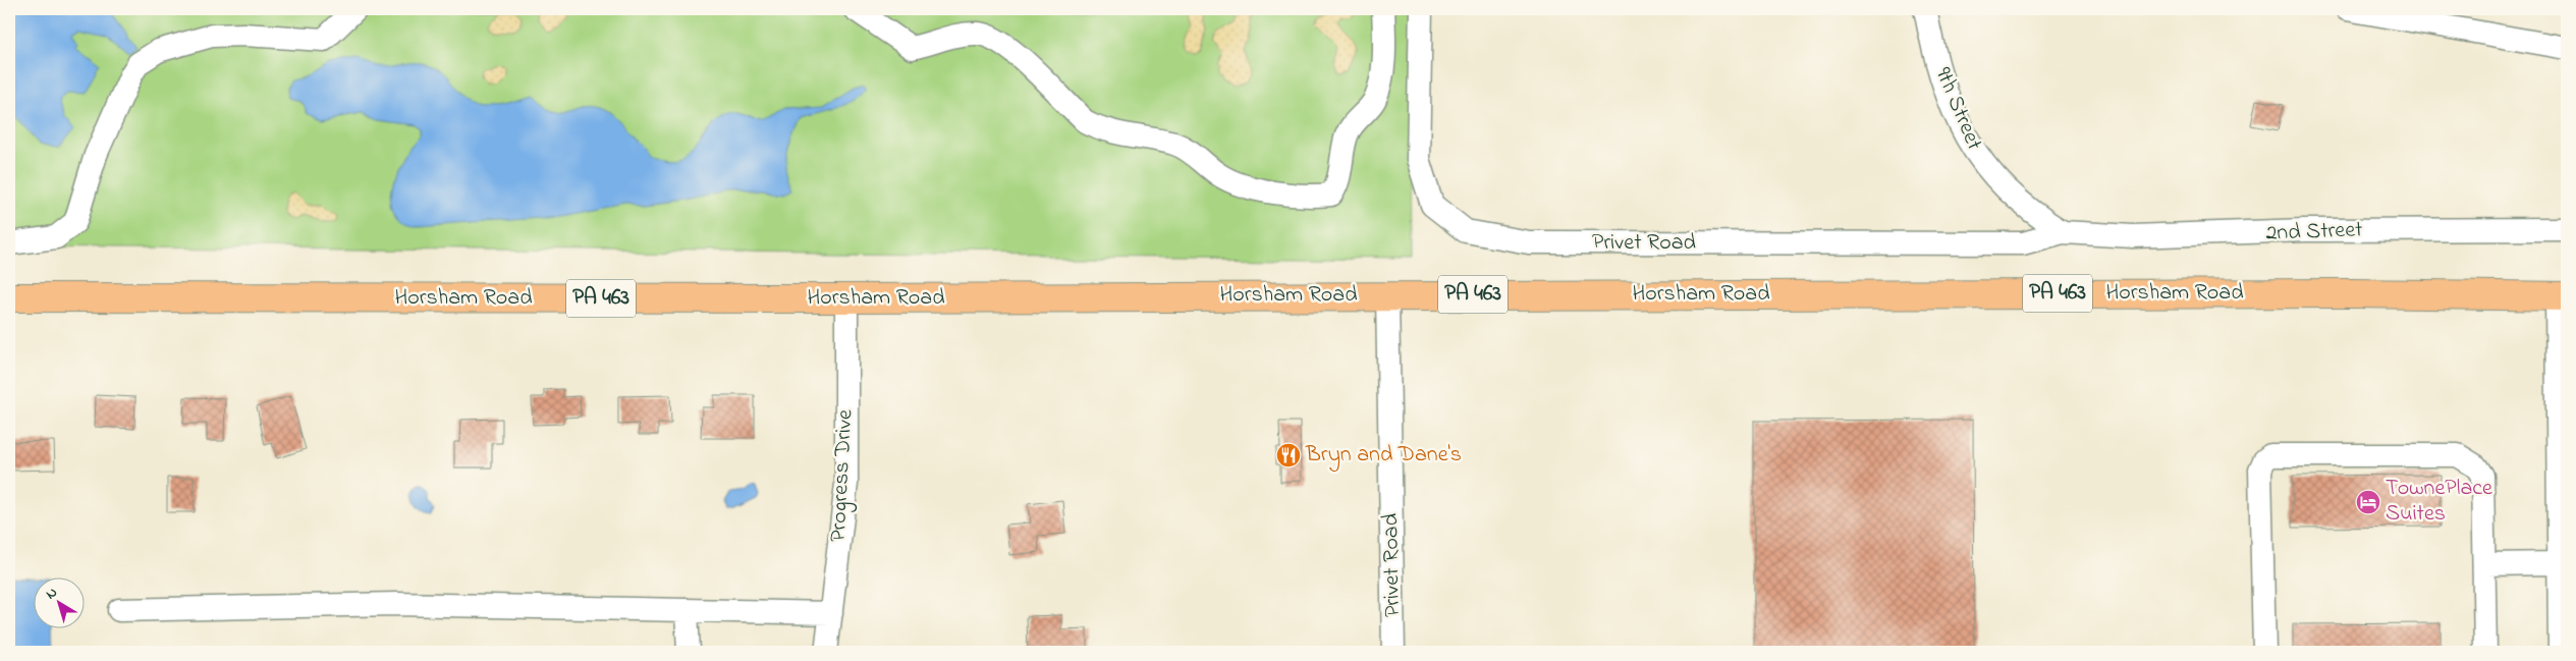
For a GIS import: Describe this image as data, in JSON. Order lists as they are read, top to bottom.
{
  "streets": {
    "main road": ["PA 463", "Horsham Road"],
    "street": [
      "9th Street",
      "2nd Street",
      "Privet Road",
      "Progress Drive"
    ]
  },
  "crossings": [
    ["9th Street", "2nd Street"],
    ["9th Street", "Privet Road"],
    ["2nd Street", "Privet Road"],
    ["Privet Road", "Horsham Road"],
    ["Horsham Road", "Progress Drive"]
  ],
  "places": {
    "restaurant": ["Bryn and Dane's"],
    "hotel": ["TownePlace Suites"]
  },
  "north": "top left"
}
